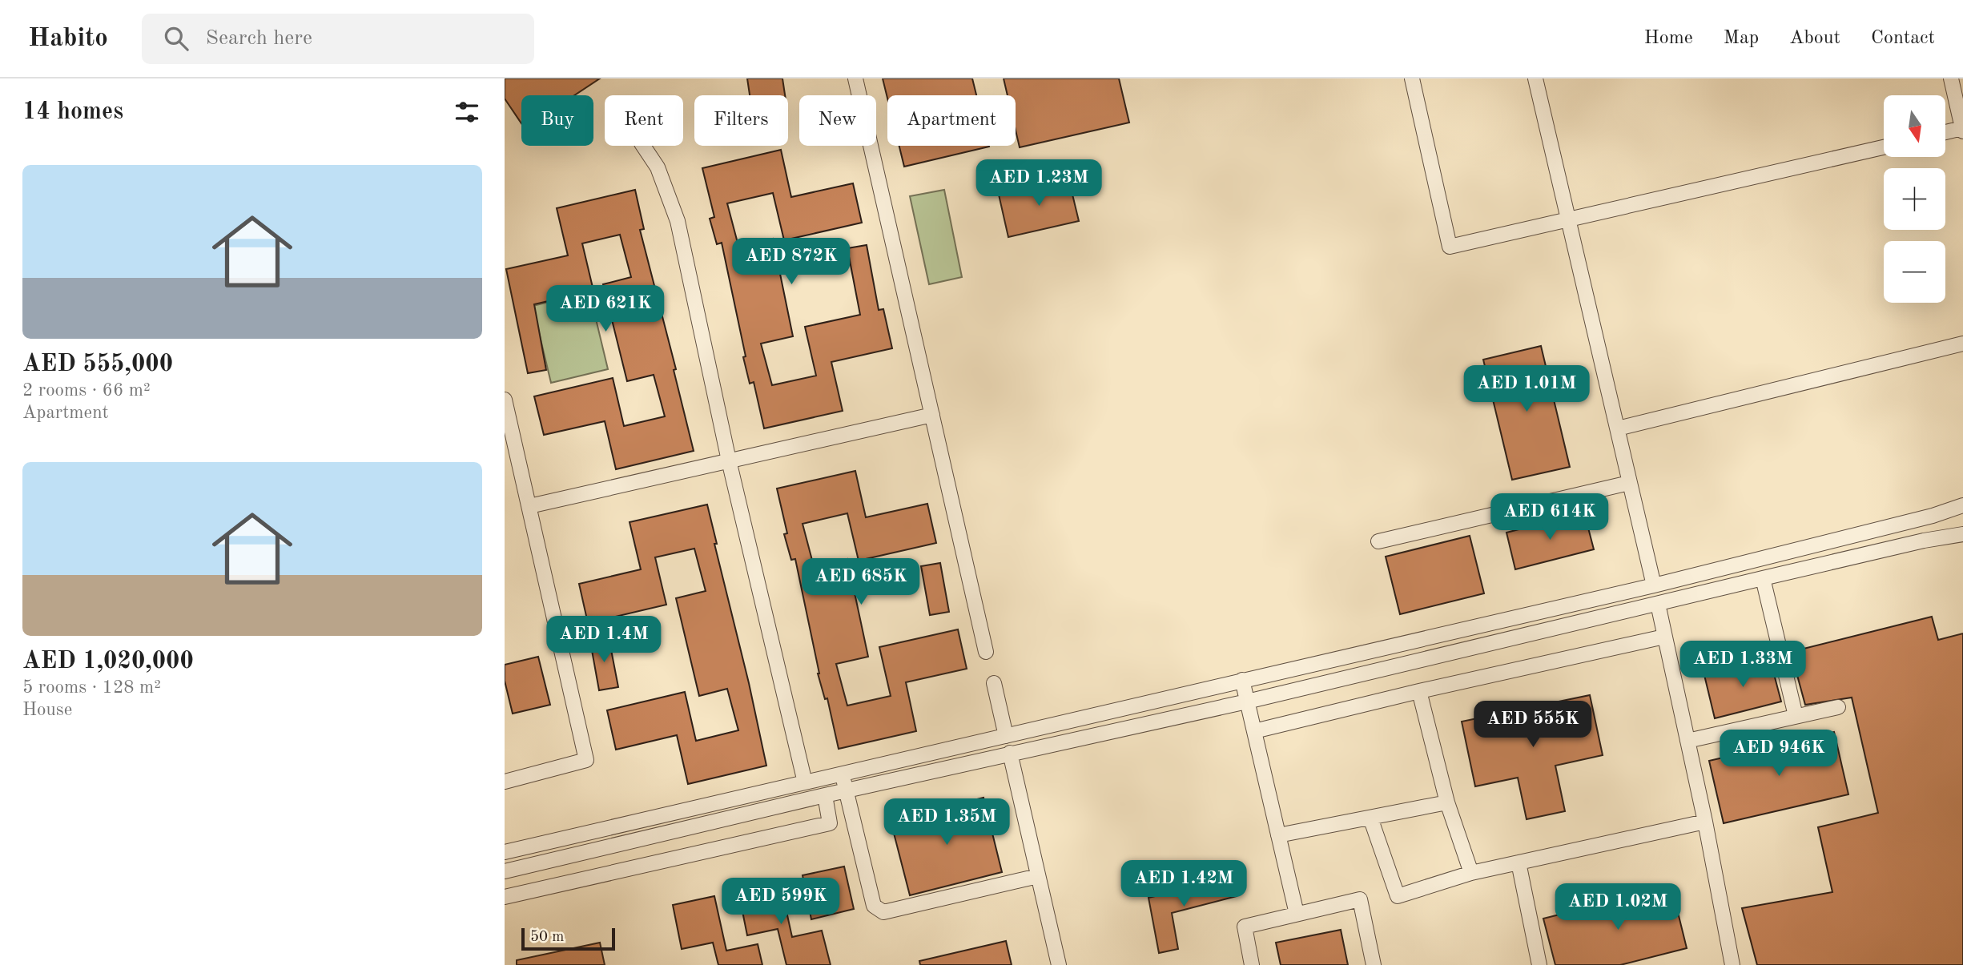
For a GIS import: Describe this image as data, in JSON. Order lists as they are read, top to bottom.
{
  "scale_bar": "50 m",
  "north": "bottom",
  "page": {
    "header": "Habito",
    "search": "Search here",
    "nav": [
      "Home",
      "Map",
      "About",
      "Contact"
    ],
    "heading": "14 homes",
    "map_buttons": ["+", "−"],
    "chip": [
      "Buy",
      "Rent",
      "Filters",
      "New",
      "Apartment"
    ],
    "list": [
      {
        "name": "AED 555,000",
        "note": "2 rooms · 66 m² · Apartment"
      },
      {
        "name": "AED 1,020,000",
        "note": "5 rooms · 128 m² · House"
      }
    ],
    "price": [
      "AED 1.23M",
      "AED 872K",
      "AED 621K",
      "AED 1.01M",
      "AED 614K",
      "AED 685K",
      "AED 1.4M",
      "AED 1.33M",
      "AED 555K",
      "AED 946K",
      "AED 1.35M",
      "AED 1.42M",
      "AED 599K",
      "AED 1.02M"
    ],
    "scale": "50 m"
  }
}
